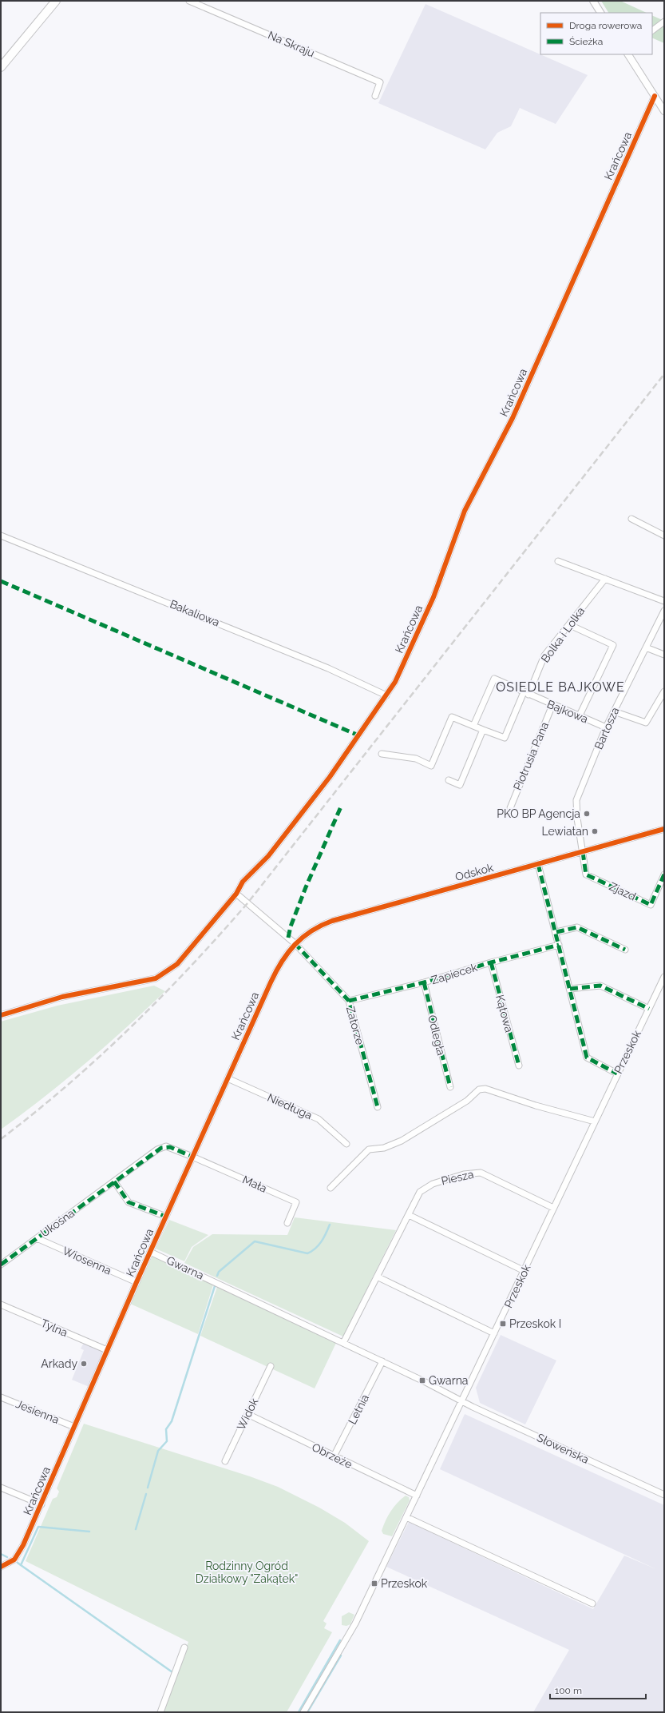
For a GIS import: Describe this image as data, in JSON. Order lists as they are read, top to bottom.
{
  "streets": {
    "street": [
      "Na Skraju",
      "Krańcowa",
      "Bakaliowa",
      "Bolka i Lolka",
      "Bajkowa",
      "Bartosza",
      "Piotrusia Pana",
      "Odskok",
      "Zjazd",
      "Zapiecek",
      "Kątowa",
      "Zatorze",
      "Odległa",
      "Przeskok",
      "Niedługa",
      "Piesza",
      "Mała",
      "Ukośna",
      "Wiosenna",
      "Gwarna",
      "Tylna",
      "Letnia",
      "Jesienna",
      "Widok",
      "Słoweńska",
      "Obrzeże"
    ]
  },
  "crossings": [
    ["Krańcowa", "Bakaliowa"],
    ["Krańcowa", "Odskok"],
    ["Krańcowa", "Zatorze"],
    ["Krańcowa", "Niedługa"],
    ["Krańcowa", "Mała"],
    ["Krańcowa", "Ukośna"],
    ["Krańcowa", "Wiosenna"],
    ["Krańcowa", "Gwarna"],
    ["Krańcowa", "Tylna"],
    ["Krańcowa", "Jesienna"],
    ["Bolka i Lolka", "Bajkowa"],
    ["Bajkowa", "Bartosza"],
    ["Bajkowa", "Piotrusia Pana"],
    ["Bartosza", "Odskok"],
    ["Bartosza", "Zjazd"],
    ["Odskok", "Zjazd"],
    ["Odskok", "Zatorze"],
    ["Zapiecek", "Kątowa"],
    ["Zapiecek", "Zatorze"],
    ["Zapiecek", "Odległa"],
    ["Przeskok", "Piesza"],
    ["Przeskok", "Gwarna"],
    ["Przeskok", "Słoweńska"],
    ["Przeskok", "Obrzeże"],
    ["Piesza", "Gwarna"],
    ["Mała", "Ukośna"],
    ["Ukośna", "Wiosenna"],
    ["Gwarna", "Letnia"],
    ["Gwarna", "Słoweńska"],
    ["Letnia", "Obrzeże"],
    ["Widok", "Obrzeże"]
  ],
  "districts": ["OSIEDLE BAJKOWE"],
  "parks": ["Rodzinny Ogród Działkowy \"Zakątek\""],
  "places": {
    "other": ["PKO BP Agencja", "Lewiatan", "Arkady"],
    "transit": ["Przeskok I", "Gwarna", "Przeskok"]
  },
  "legend": ["Droga rowerowa", "Ścieżka"],
  "scale_bar": "100 m"
}
